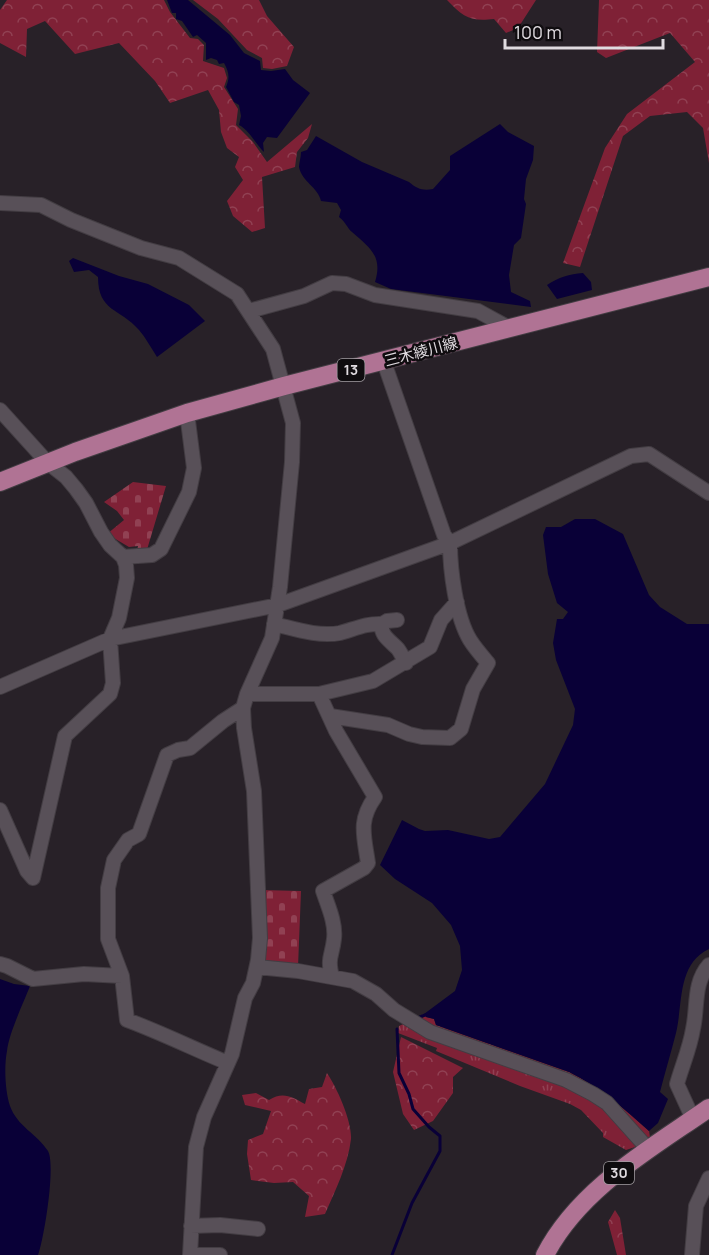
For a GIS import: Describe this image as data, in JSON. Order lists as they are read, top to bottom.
{
  "streets": {
    "main road": ["三木綾川線", "13", "30"]
  },
  "scale_bar": "100 m"
}
